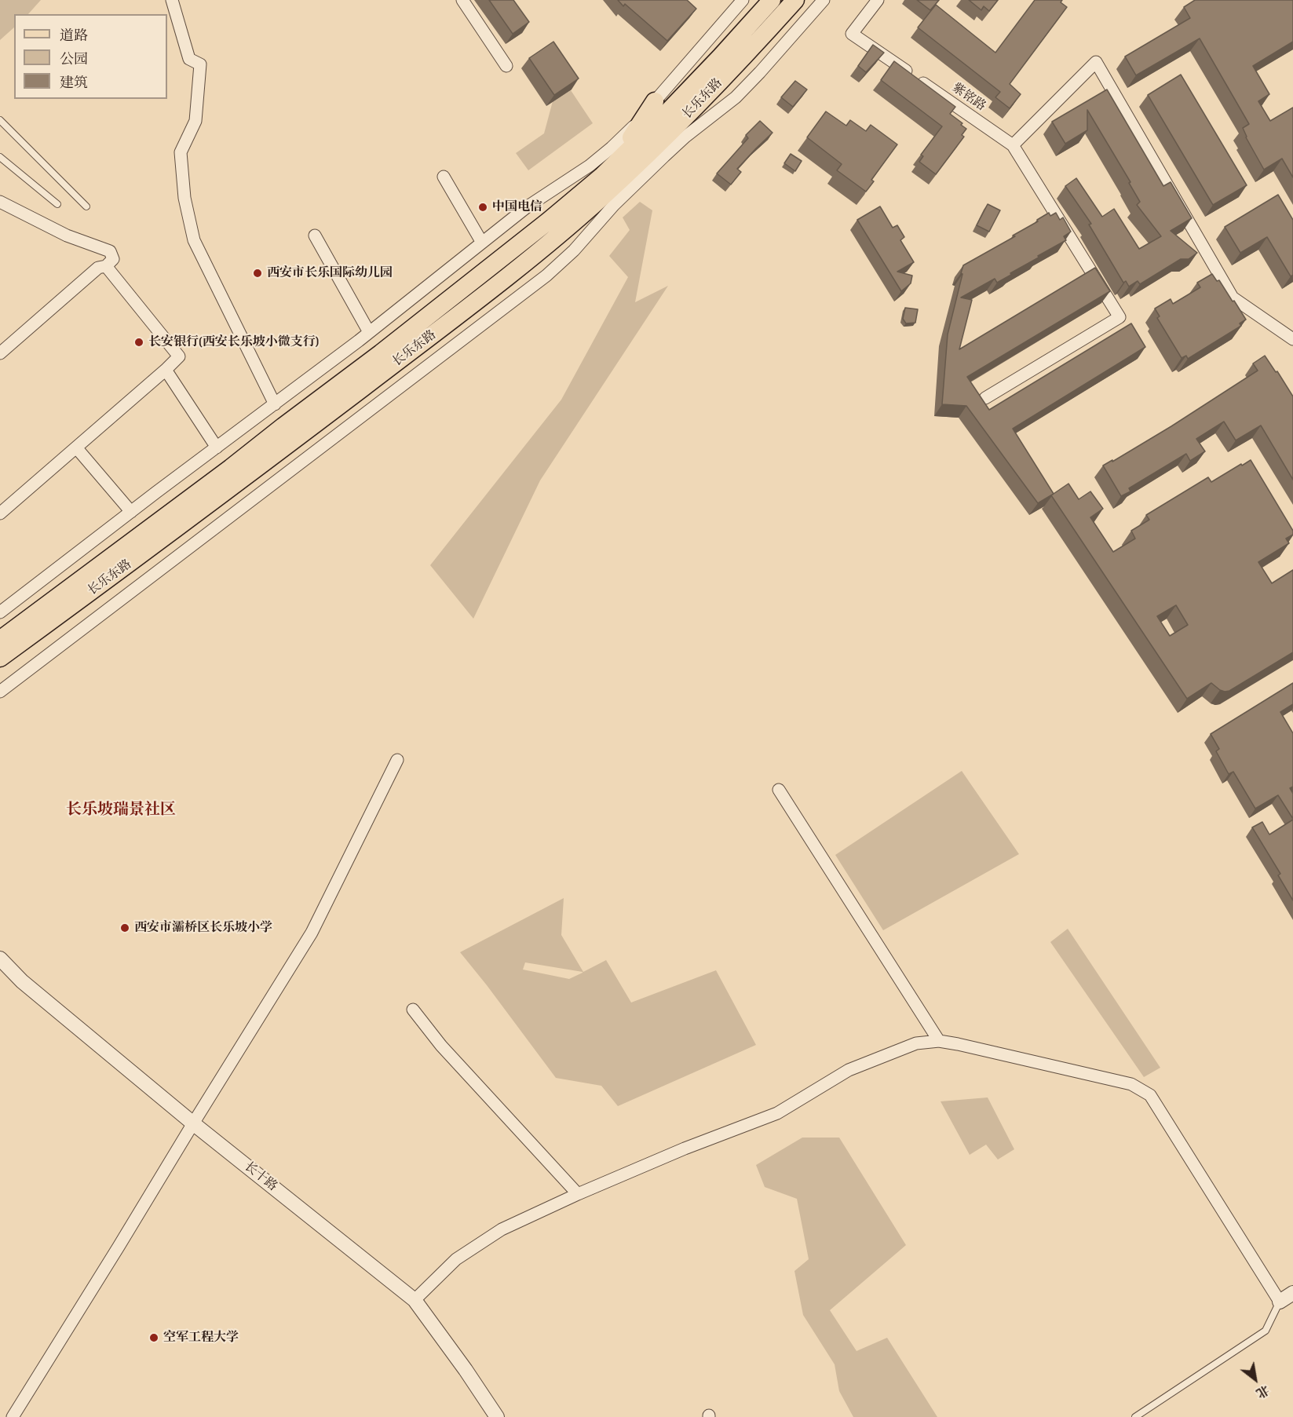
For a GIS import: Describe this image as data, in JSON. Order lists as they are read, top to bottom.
{
  "streets": {
    "main road": ["长乐东路"],
    "street": ["紫铭路", "长十路"]
  },
  "districts": ["长乐坡瑞景社区"],
  "places": [
    "中国电信",
    "西安市长乐国际幼儿园",
    "长安银行(西安长乐坡小微支行)",
    "西安市灞桥区长乐坡小学",
    "空军工程大学"
  ],
  "legend": ["道路", "公园", "建筑"],
  "north": "bottom right"
}
